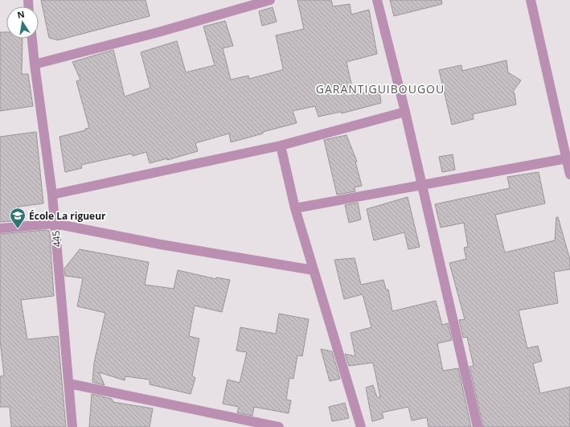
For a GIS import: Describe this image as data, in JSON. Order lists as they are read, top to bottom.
{
  "streets": {
    "street": ["445"]
  },
  "districts": ["GARANTIGUIBOUGOU"],
  "places": {
    "school or university": ["École La rigueur"]
  },
  "north": "top"
}
